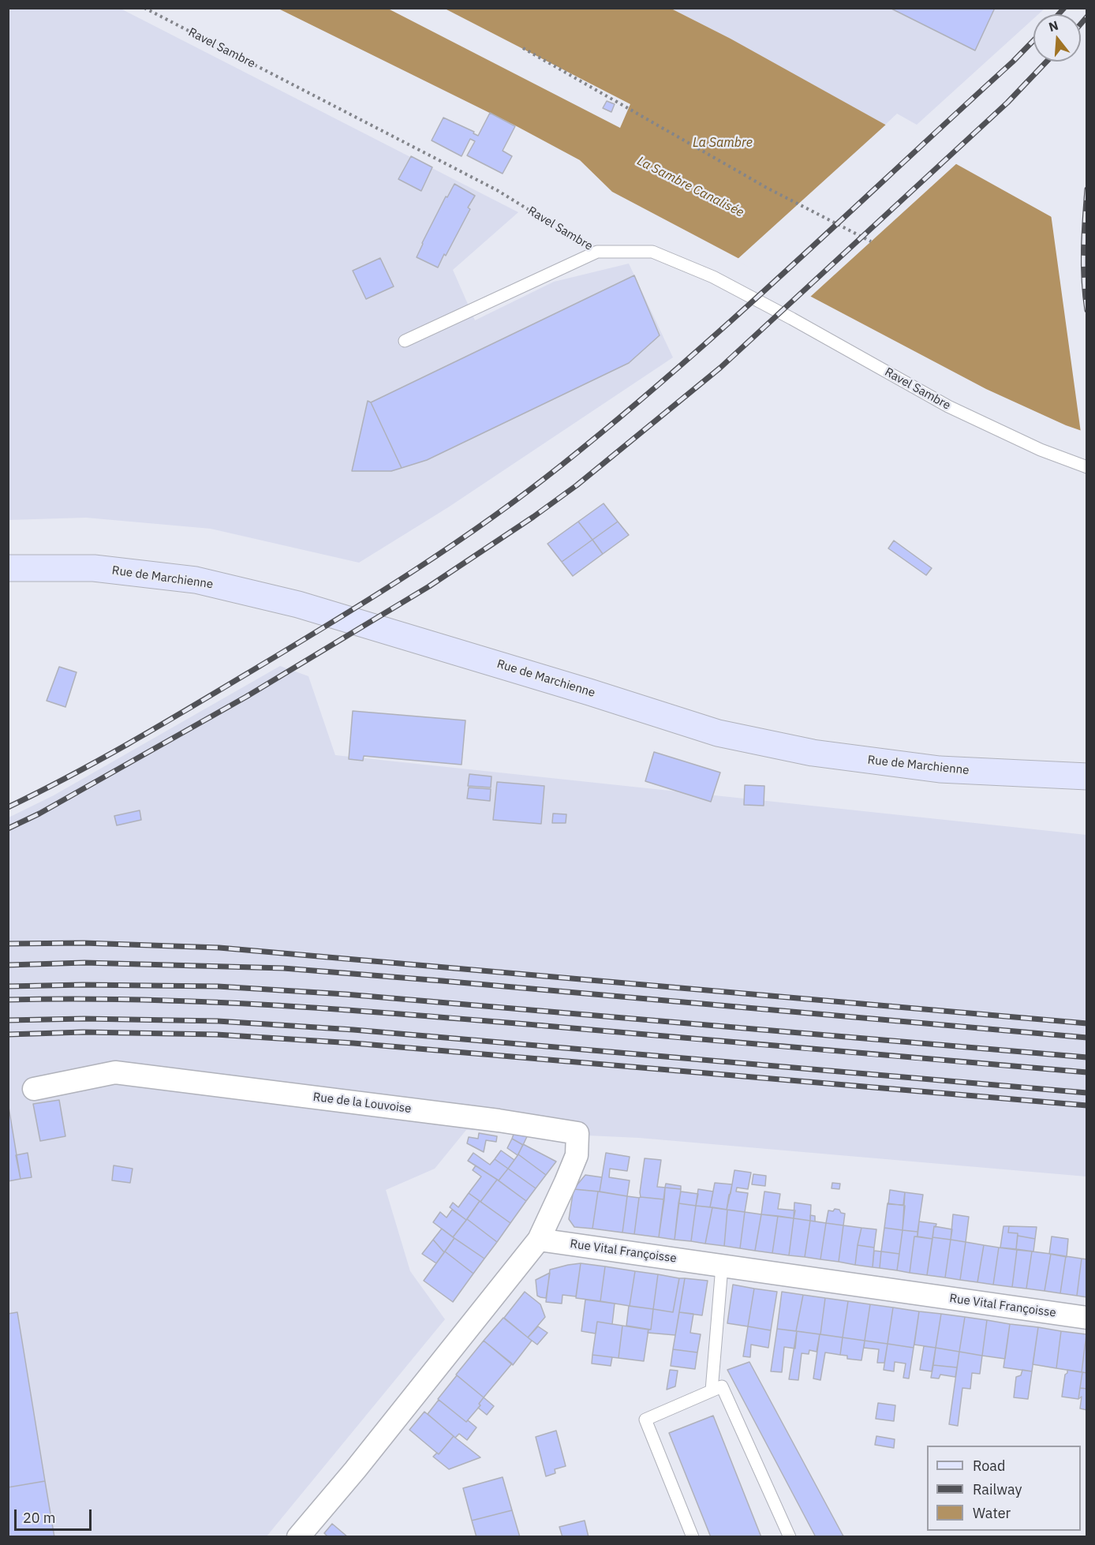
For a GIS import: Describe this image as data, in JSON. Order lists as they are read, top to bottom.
{
  "streets": {
    "main road": ["Rue de Marchienne"],
    "street": ["Rue de la Louvoise", "Rue Vital Françoisse"],
    "lane": ["Ravel Sambre"]
  },
  "crossings": [
    ["Rue de la Louvoise", "Rue Vital Françoisse"]
  ],
  "water": ["La Sambre", "La Sambre Canalisée"],
  "legend": ["Road", "Railway", "Water"],
  "scale_bar": "20 m",
  "north": "top"
}
